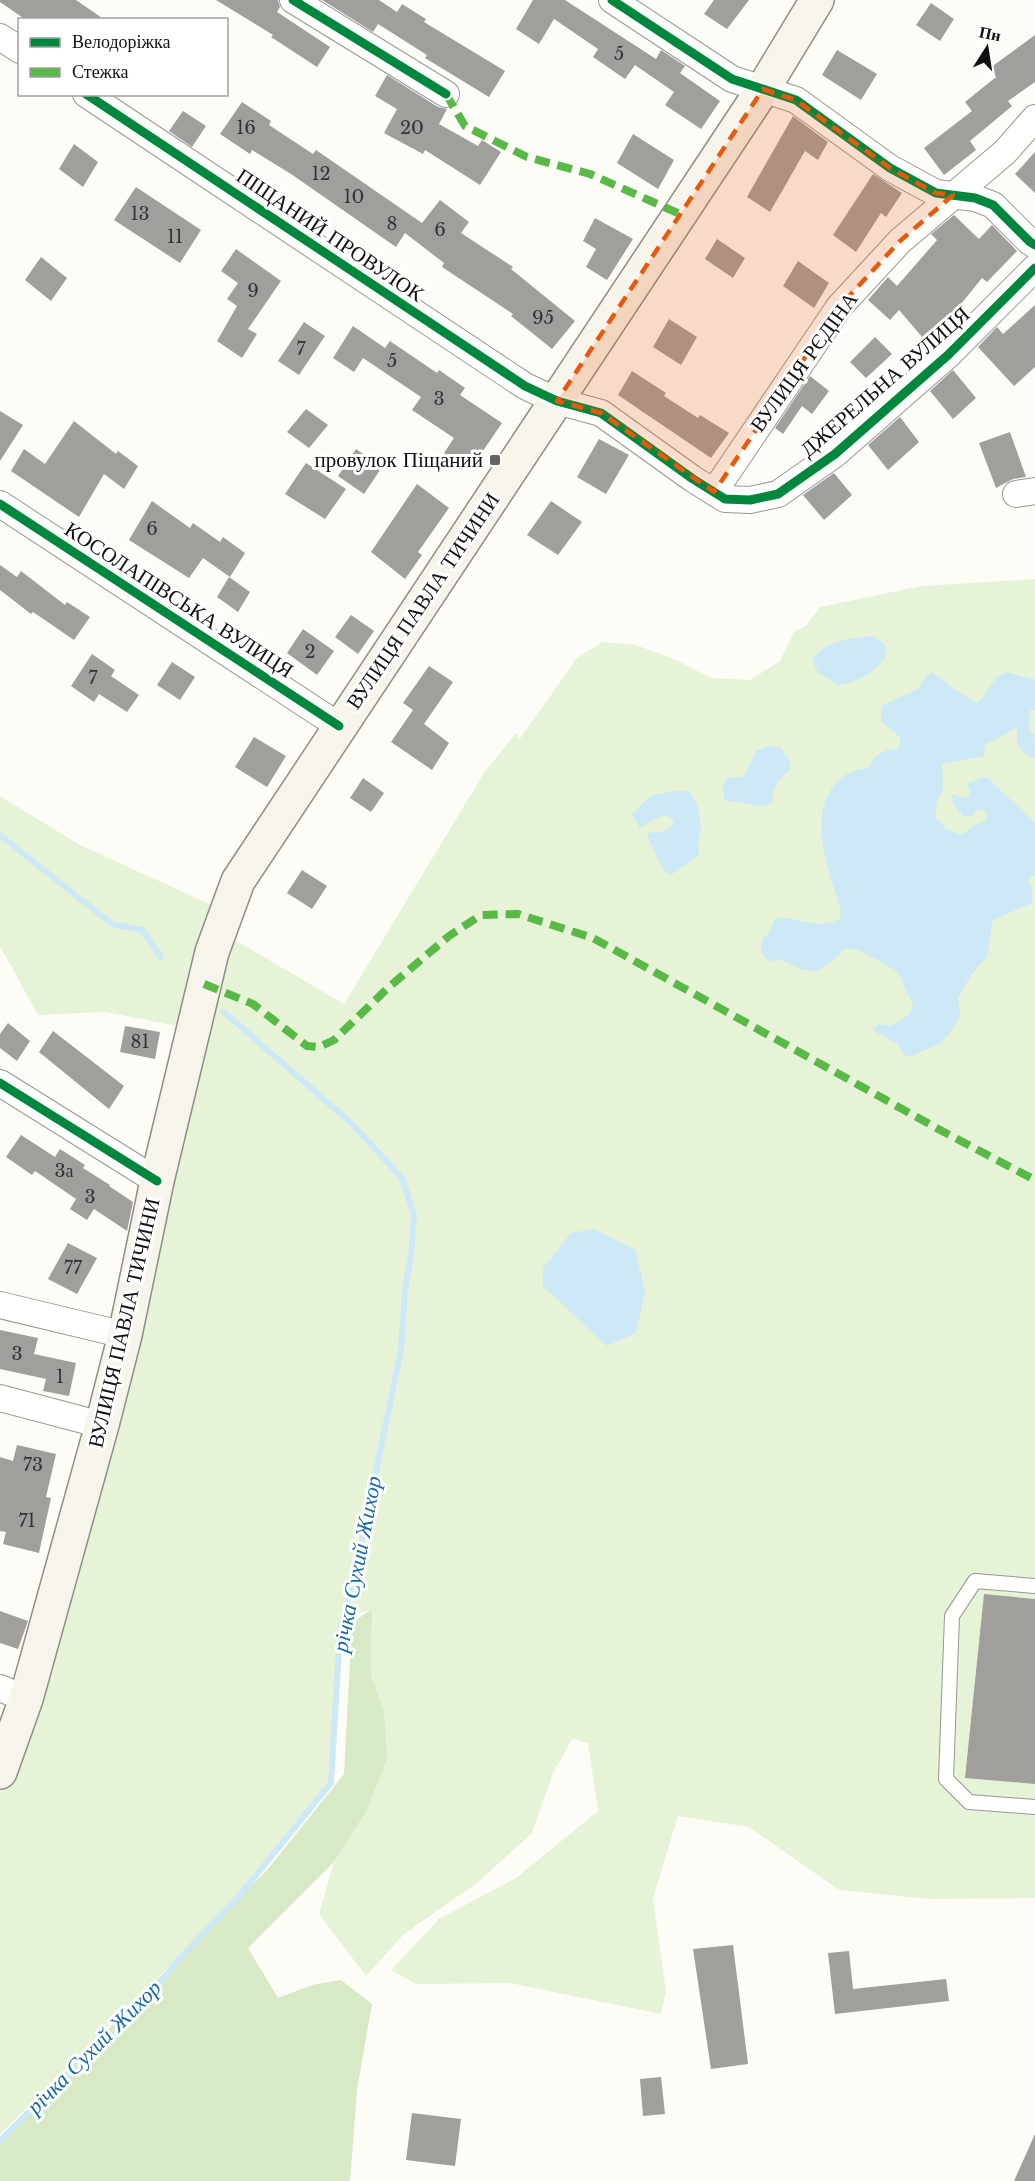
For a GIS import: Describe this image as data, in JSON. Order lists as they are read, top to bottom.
{
  "streets": {
    "main road": ["ВУЛИЦЯ ПАВЛА ТИЧИНИ"],
    "street": [
      "ПІЩАНИЙ ПРОВУЛОК",
      "ВУЛИЦЯ РЄДІНА",
      "ДЖЕРЕЛЬНА ВУЛИЦЯ",
      "КОСОЛАПІВСЬКА ВУЛИЦЯ"
    ]
  },
  "crossings": [
    ["ПІЩАНИЙ ПРОВУЛОК", "ДЖЕРЕЛЬНА ВУЛИЦЯ"],
    ["ПІЩАНИЙ ПРОВУЛОК", "ВУЛИЦЯ ПАВЛА ТИЧИНИ"],
    ["ВУЛИЦЯ РЄДІНА", "ДЖЕРЕЛЬНА ВУЛИЦЯ"],
    ["ДЖЕРЕЛЬНА ВУЛИЦЯ", "ВУЛИЦЯ ПАВЛА ТИЧИНИ"],
    ["КОСОЛАПІВСЬКА ВУЛИЦЯ", "ВУЛИЦЯ ПАВЛА ТИЧИНИ"]
  ],
  "water": ["річка Сухий Жихор"],
  "places": {
    "transit": ["провулок Піщаний"]
  },
  "house_numbers": [
    "5",
    "16",
    "20",
    "12",
    "10",
    "13",
    "8",
    "6",
    "11",
    "9",
    "95",
    "7",
    "5",
    "3",
    "6",
    "2",
    "7",
    "81",
    "3а",
    "3",
    "77",
    "3",
    "1",
    "73",
    "71"
  ],
  "legend": ["Велодоріжка", "Стежка"],
  "north": "top"
}
